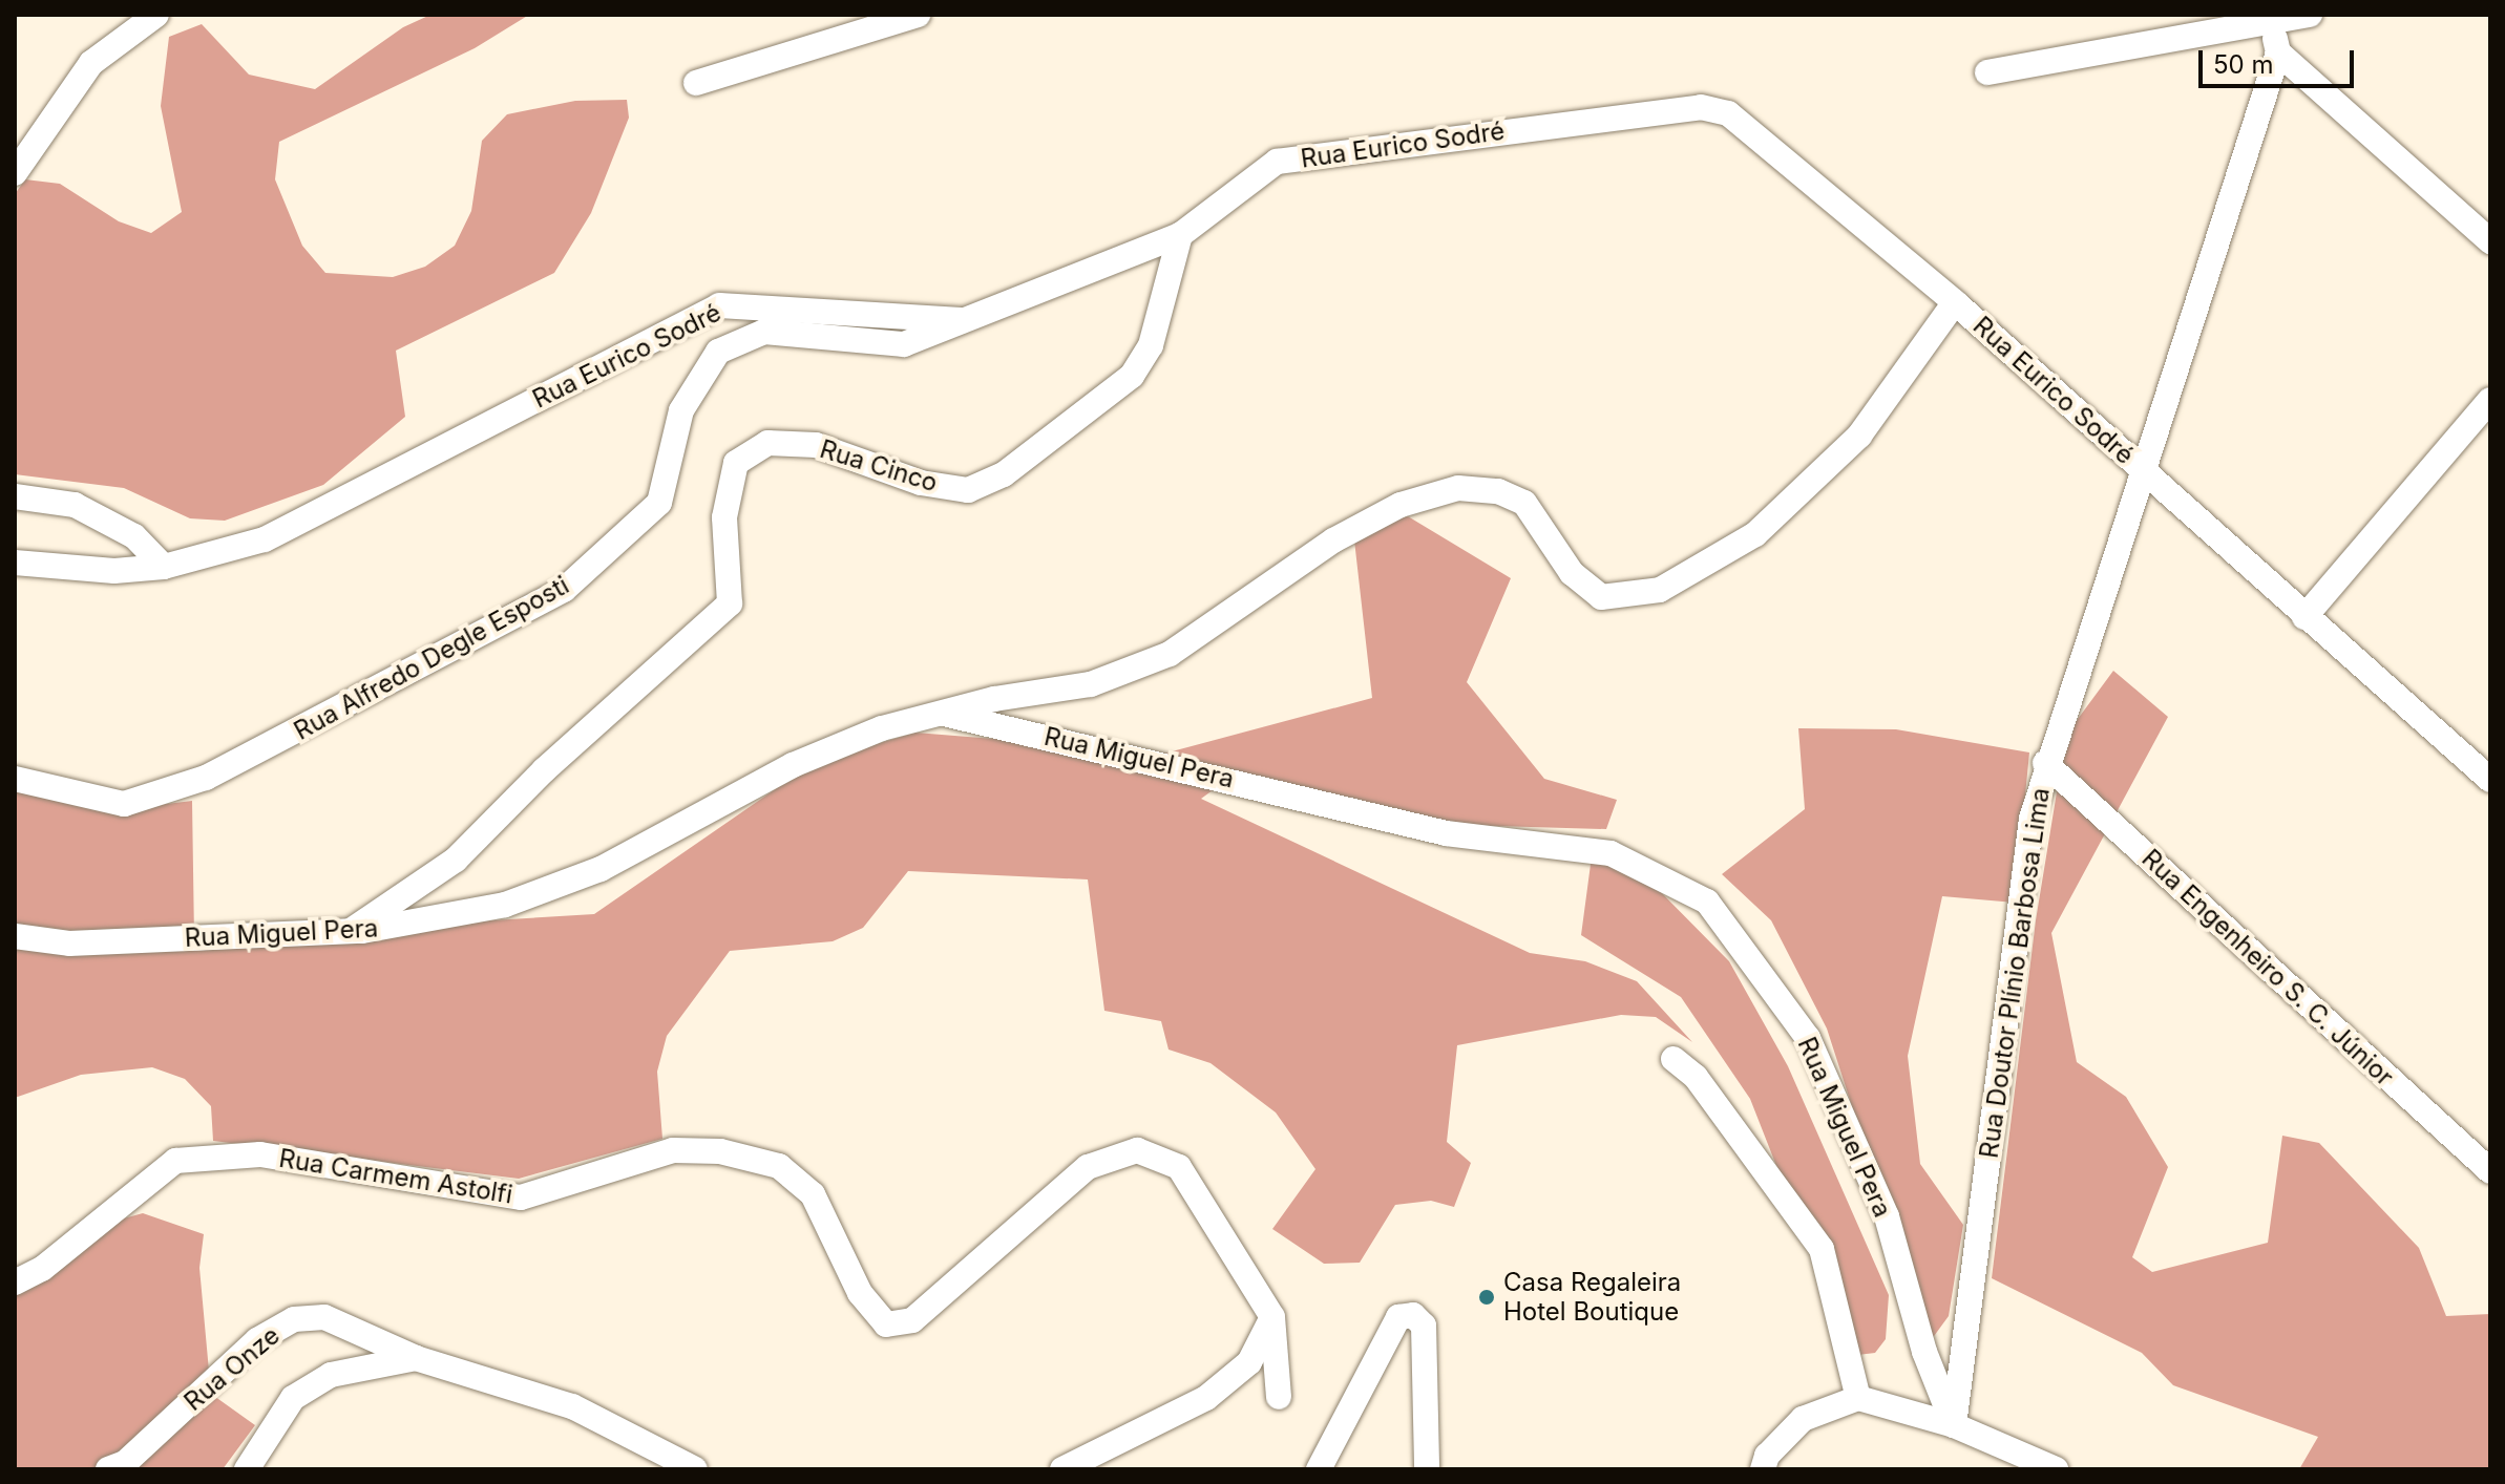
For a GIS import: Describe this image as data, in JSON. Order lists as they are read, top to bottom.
{
  "streets": {
    "street": [
      "Rua Eurico Sodré",
      "Rua Cinco",
      "Rua Alfredo Degle Esposti",
      "Rua Miguel Pera",
      "Rua Engenheiro S. C. Júnior",
      "Rua Doutor Plínio Barbosa Lima",
      "Rua Carmem Astolfi",
      "Rua Onze"
    ]
  },
  "crossings": [
    ["Rua Eurico Sodré", "Rua Cinco"],
    ["Rua Eurico Sodré", "Rua Alfredo Degle Esposti"],
    ["Rua Eurico Sodré", "Rua Doutor Plínio Barbosa Lima"],
    ["Rua Cinco", "Rua Miguel Pera"],
    ["Rua Miguel Pera", "Rua Doutor Plínio Barbosa Lima"],
    ["Rua Engenheiro S. C. Júnior", "Rua Doutor Plínio Barbosa Lima"]
  ],
  "places": ["Casa Regaleira Hotel Boutique"],
  "scale_bar": "50 m"
}
